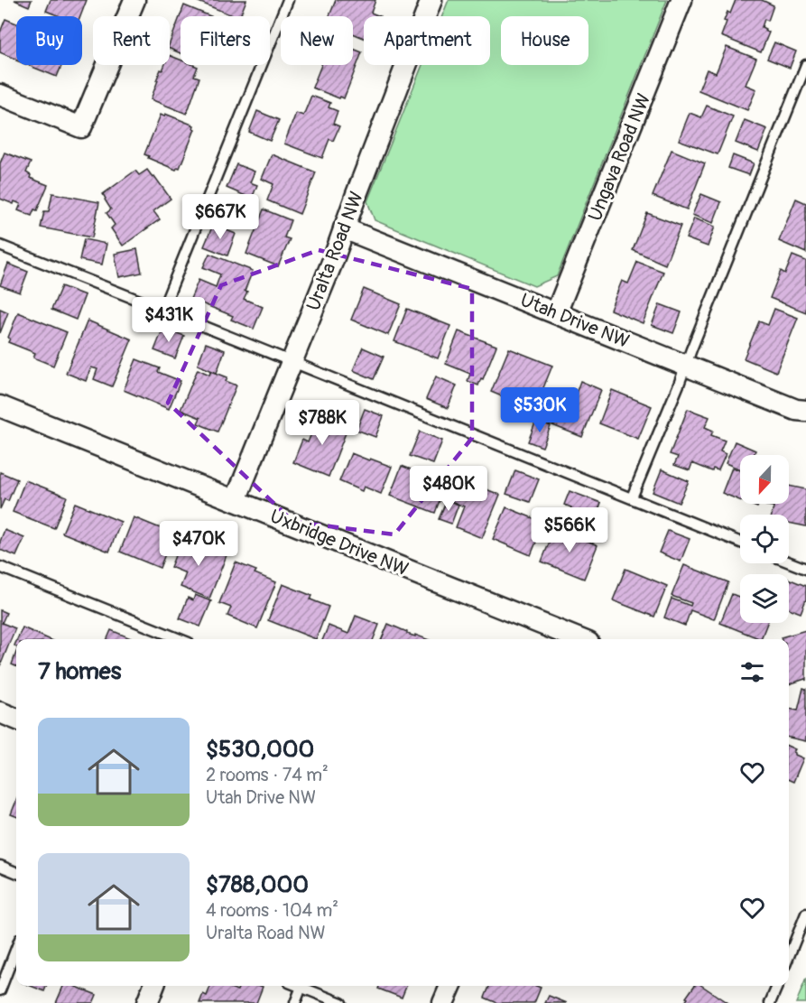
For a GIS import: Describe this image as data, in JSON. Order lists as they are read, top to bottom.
{
  "streets": {
    "street": [
      "Ungava Road NW",
      "Uralta Road NW",
      "Utah Drive NW",
      "Uxbridge Drive NW"
    ]
  },
  "crossings": [
    ["Ungava Road NW", "Utah Drive NW"],
    ["Uralta Road NW", "Utah Drive NW"],
    ["Uralta Road NW", "Uxbridge Drive NW"]
  ],
  "north": "bottom",
  "page": {
    "chip": [
      "Buy",
      "Rent",
      "Filters",
      "New",
      "Apartment",
      "House"
    ],
    "price": [
      "$667K",
      "$431K",
      "$530K",
      "$788K",
      "$480K",
      "$566K",
      "$470K"
    ],
    "heading": "7 homes",
    "list": [
      {
        "name": "$530,000",
        "note": "2 rooms · 74 m² · Utah Drive NW"
      },
      {
        "name": "$788,000",
        "note": "4 rooms · 104 m² · Uralta Road NW"
      }
    ]
  }
}
